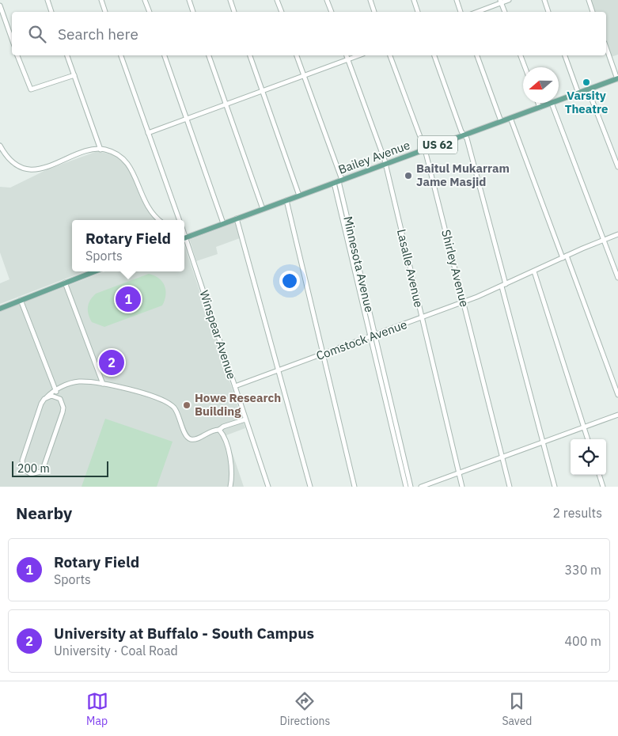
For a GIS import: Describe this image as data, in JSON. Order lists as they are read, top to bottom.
{
  "streets": {
    "main road": ["US 62", "Bailey Avenue"],
    "street": [
      "Minnesota Avenue",
      "Lasalle Avenue",
      "Shirley Avenue",
      "Winspear Avenue",
      "Comstock Avenue"
    ]
  },
  "crossings": [
    ["Bailey Avenue", "Minnesota Avenue"],
    ["Bailey Avenue", "Lasalle Avenue"],
    ["Bailey Avenue", "Shirley Avenue"],
    ["Minnesota Avenue", "Comstock Avenue"],
    ["Lasalle Avenue", "Comstock Avenue"],
    ["Shirley Avenue", "Comstock Avenue"],
    ["Winspear Avenue", "Comstock Avenue"]
  ],
  "places": ["Varsity Theatre", "Baitul Mukarram Jame Masjid", "Howe Research Building"],
  "scale_bar": "200 m",
  "north": "left",
  "page": {
    "search": "Search here",
    "popup": ["Rotary Field", "Sports"],
    "pins": ["1", "2"],
    "scale": "200 m",
    "heading": ["Nearby", "2 results"],
    "list": [
      {
        "mark": "1",
        "name": "Rotary Field",
        "note": "Sports",
        "value": "330 m"
      },
      {
        "mark": "2",
        "name": "University at Buffalo - South Campus",
        "note": "University · Coal Road",
        "value": "400 m"
      }
    ],
    "nav": ["Map", "Directions", "Saved"]
  }
}
